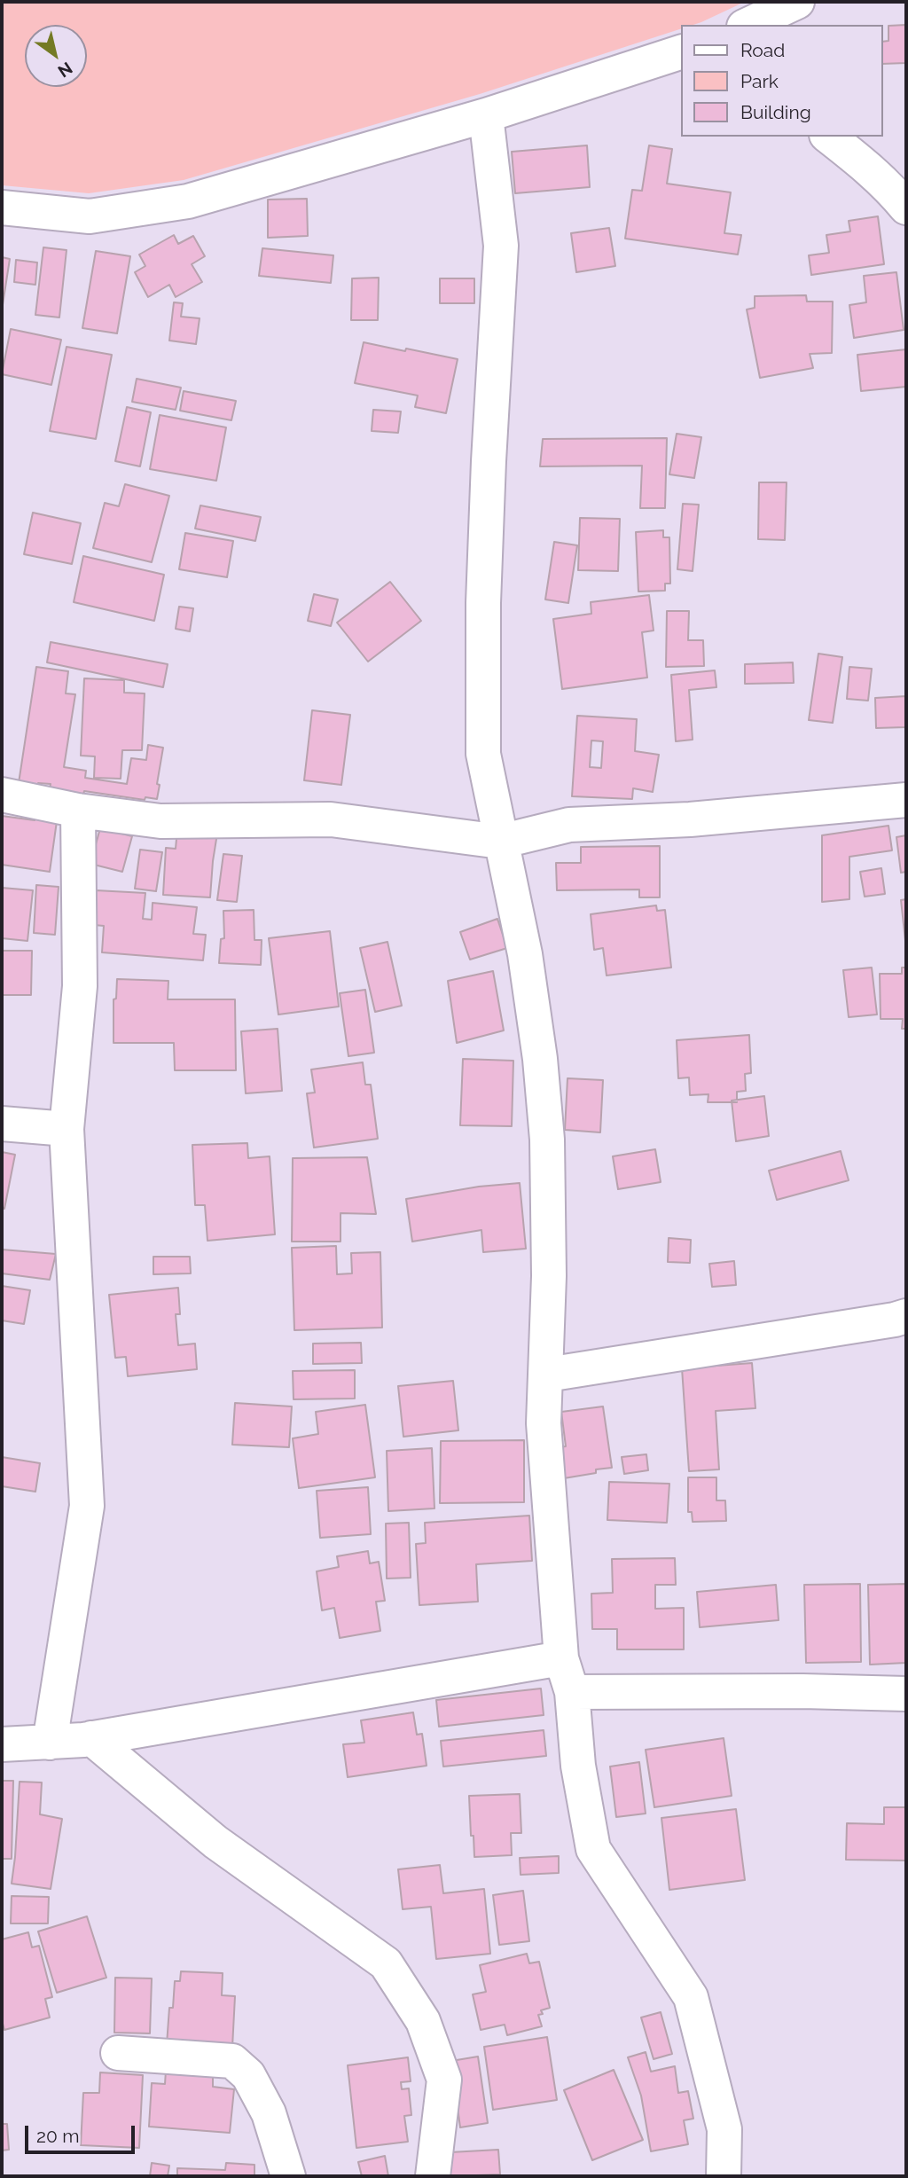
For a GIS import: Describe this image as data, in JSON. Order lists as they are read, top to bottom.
{
  "legend": ["Road", "Park", "Building"],
  "scale_bar": "20 m",
  "north": "bottom right"
}
